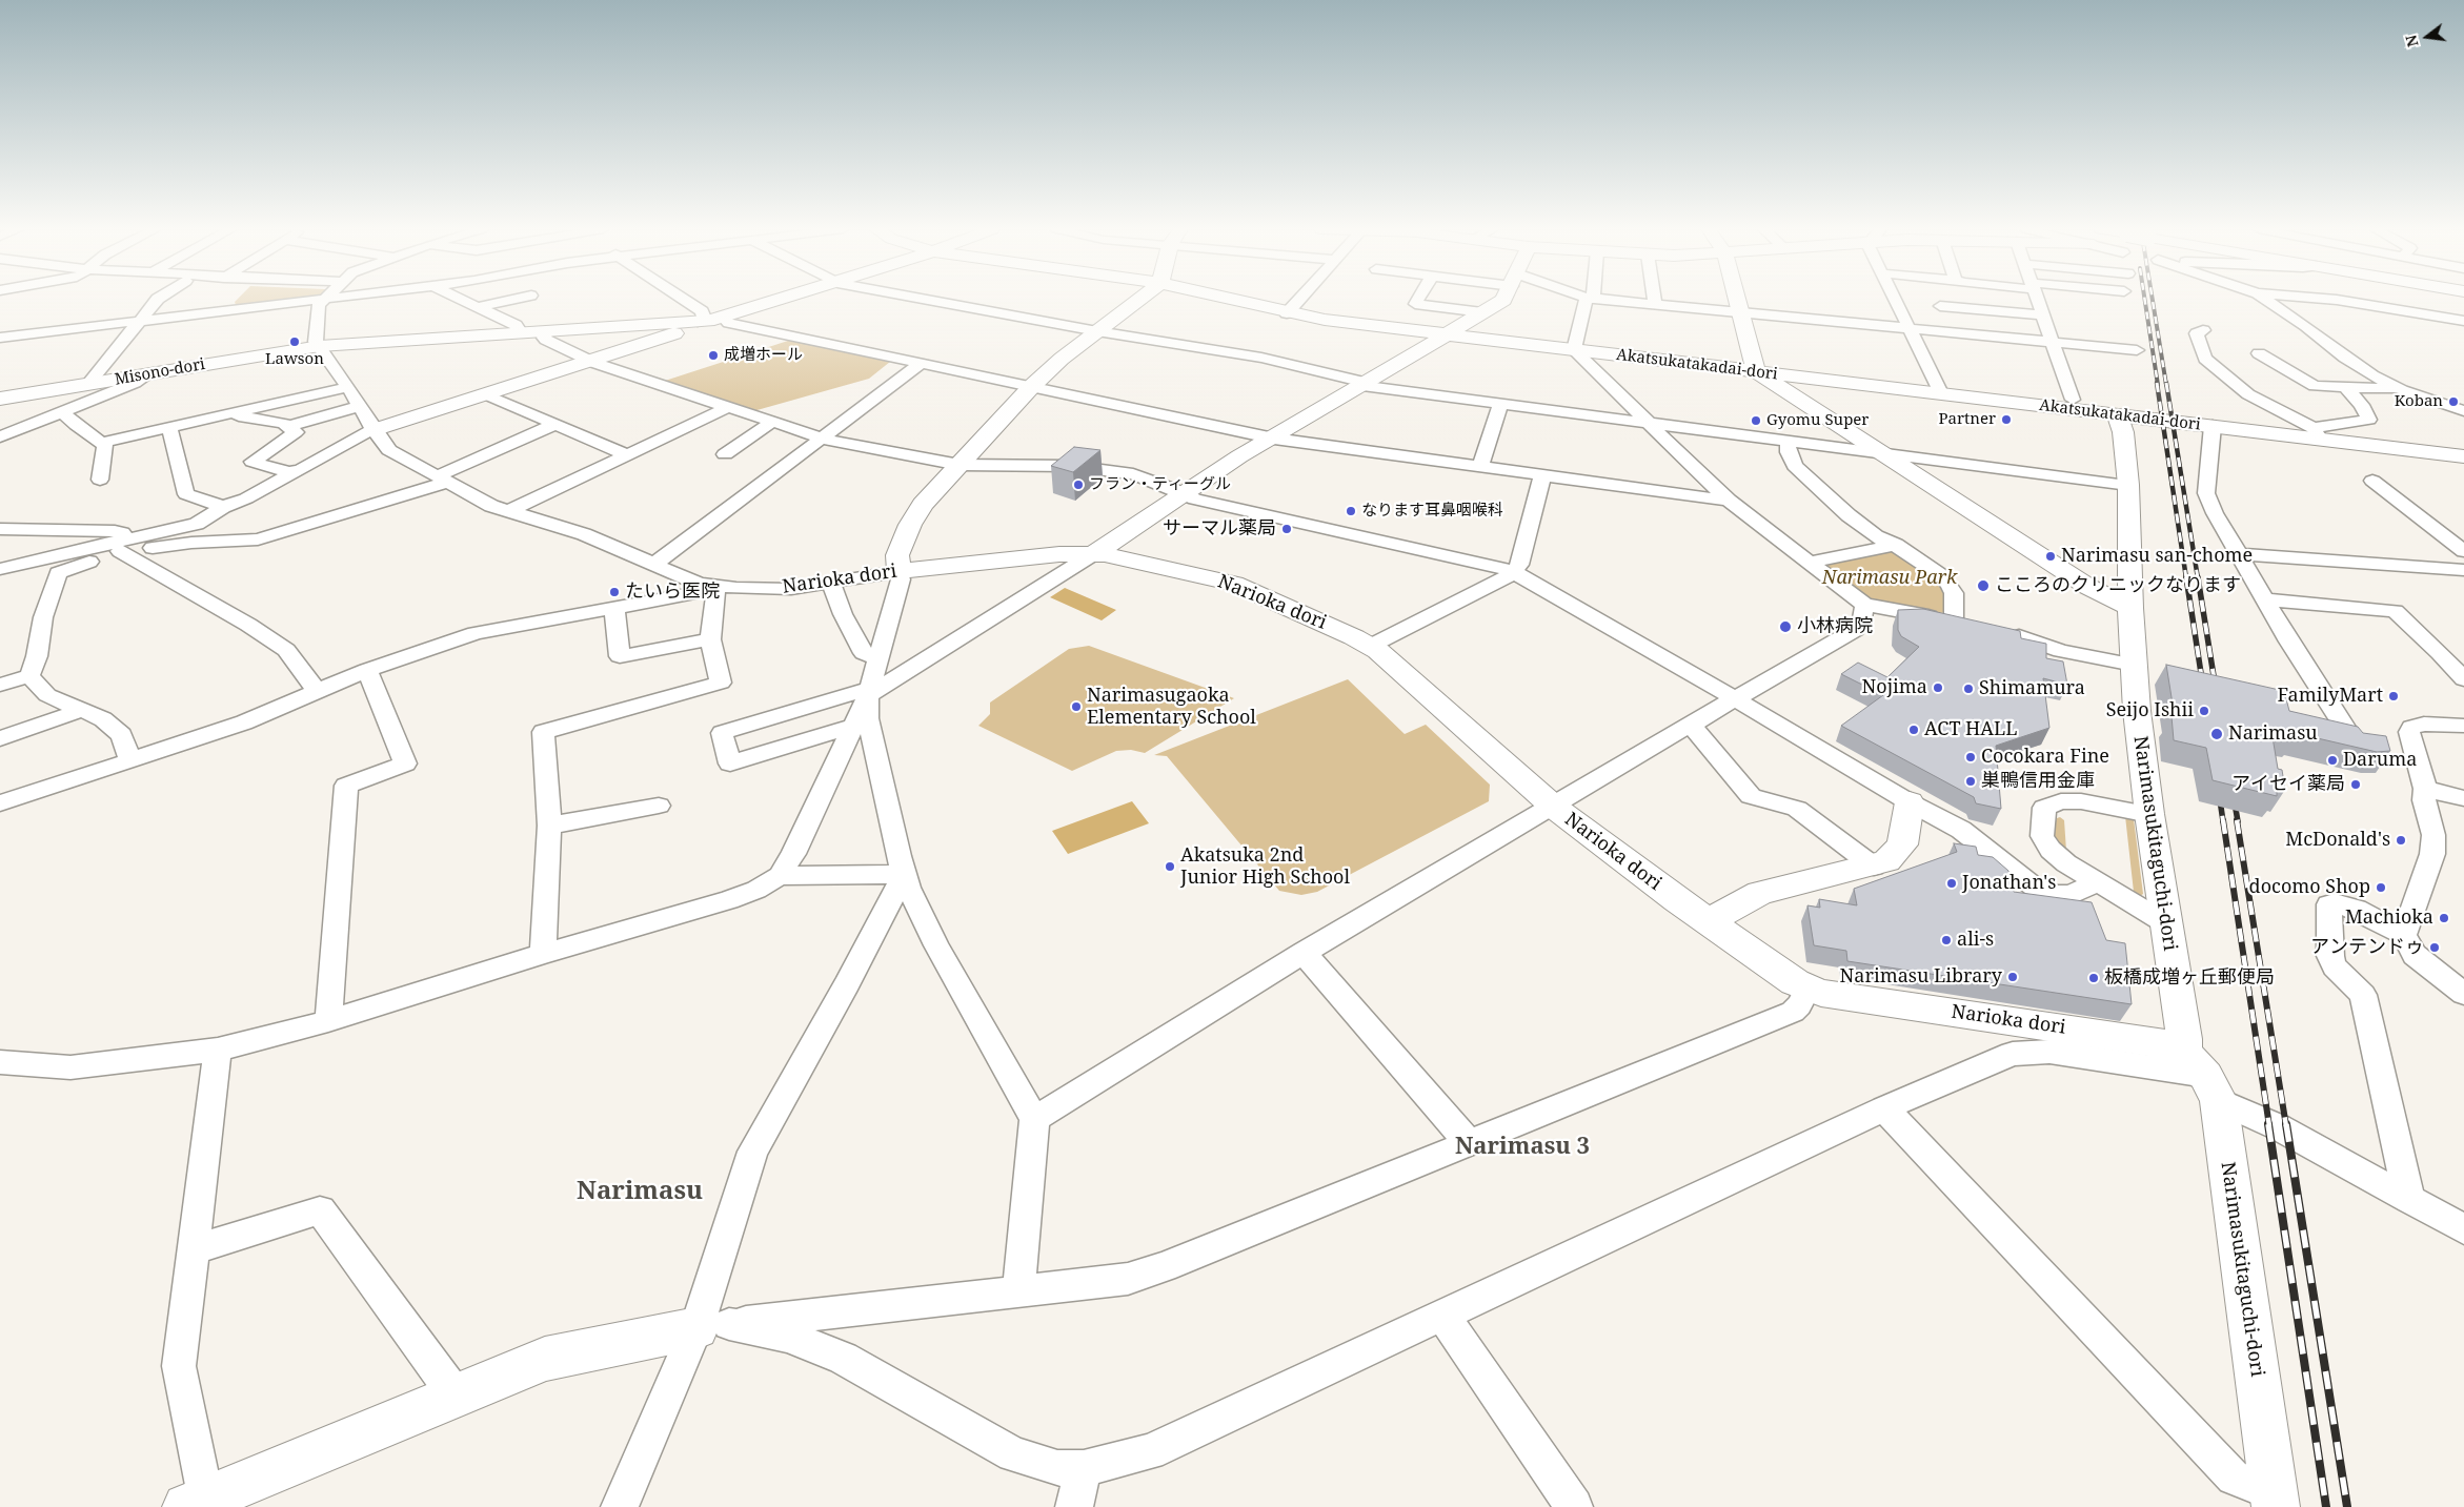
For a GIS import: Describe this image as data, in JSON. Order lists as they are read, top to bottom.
{
  "streets": {
    "street": [
      "Akatsukatakadai-dori",
      "Misono-dori",
      "Narioka dori",
      "Narimasukitaguchi-dori"
    ]
  },
  "crossings": [
    ["Akatsukatakadai-dori", "Narimasukitaguchi-dori"],
    ["Misono-dori", "Narioka dori"],
    ["Narioka dori", "Narimasukitaguchi-dori"]
  ],
  "districts": ["Narimasu 3", "Narimasu"],
  "parks": ["Narimasu Park"],
  "places": [
    "Lawson",
    "成増ホール",
    "Koban",
    "Partner",
    "Gyomu Super",
    "フラン・ティーグル",
    "なります耳鼻咽喉科",
    "サーマル薬局",
    "Narimasu san-chome",
    "こころのクリニックなります",
    "たいら医院",
    "小林病院",
    "Nojima",
    "Shimamura",
    "FamilyMart",
    "Narimasugaoka Elementary School",
    "Seijo Ishii",
    "ACT HALL",
    "Narimasu",
    "Cocokara Fine",
    "Daruma",
    "巣鴨信用金庫",
    "アイセイ薬局",
    "McDonald's",
    "Akatsuka 2nd Junior High School",
    "Jonathan's",
    "docomo Shop",
    "Machioka",
    "ali-s",
    "アンテンドゥ",
    "Narimasu Library",
    "板橋成増ヶ丘郵便局"
  ],
  "north": "left"
}
